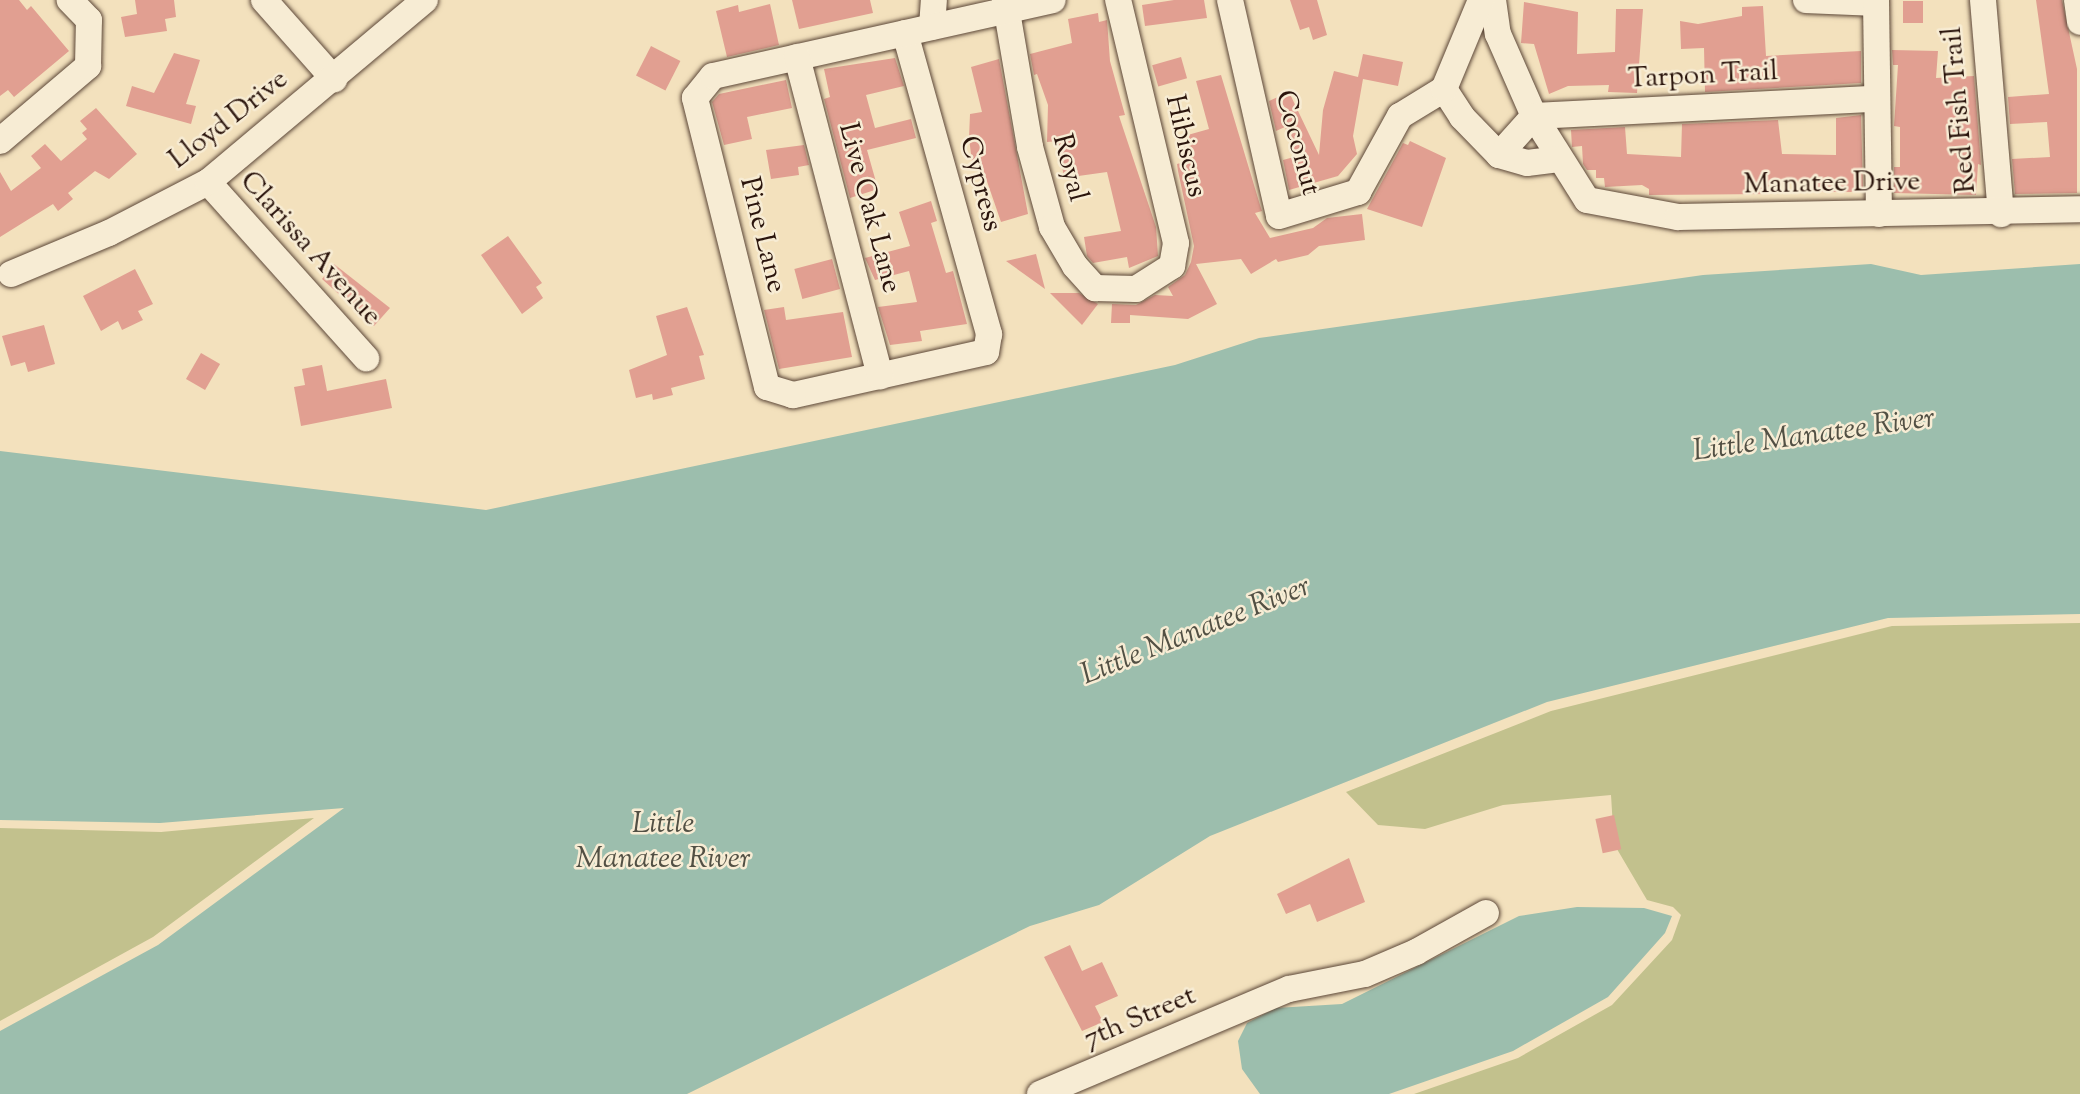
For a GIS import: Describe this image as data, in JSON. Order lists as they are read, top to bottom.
{
  "streets": {
    "street": [
      "Tarpon Trail",
      "Red Fish Trail",
      "Lloyd Drive",
      "Coconut",
      "Hibiscus",
      "Royal",
      "Cypress",
      "Manatee Drive",
      "Live Oak Lane",
      "Pine Lane",
      "Clarissa Avenue",
      "7th Street"
    ]
  },
  "crossings": [
    ["Red Fish Trail", "Manatee Drive"],
    ["Lloyd Drive", "Clarissa Avenue"],
    ["Hibiscus", "Royal"],
    ["Cypress", "Live Oak Lane"],
    ["Cypress", "Pine Lane"],
    ["Live Oak Lane", "Pine Lane"]
  ],
  "water": ["Little Manatee River"]
}
